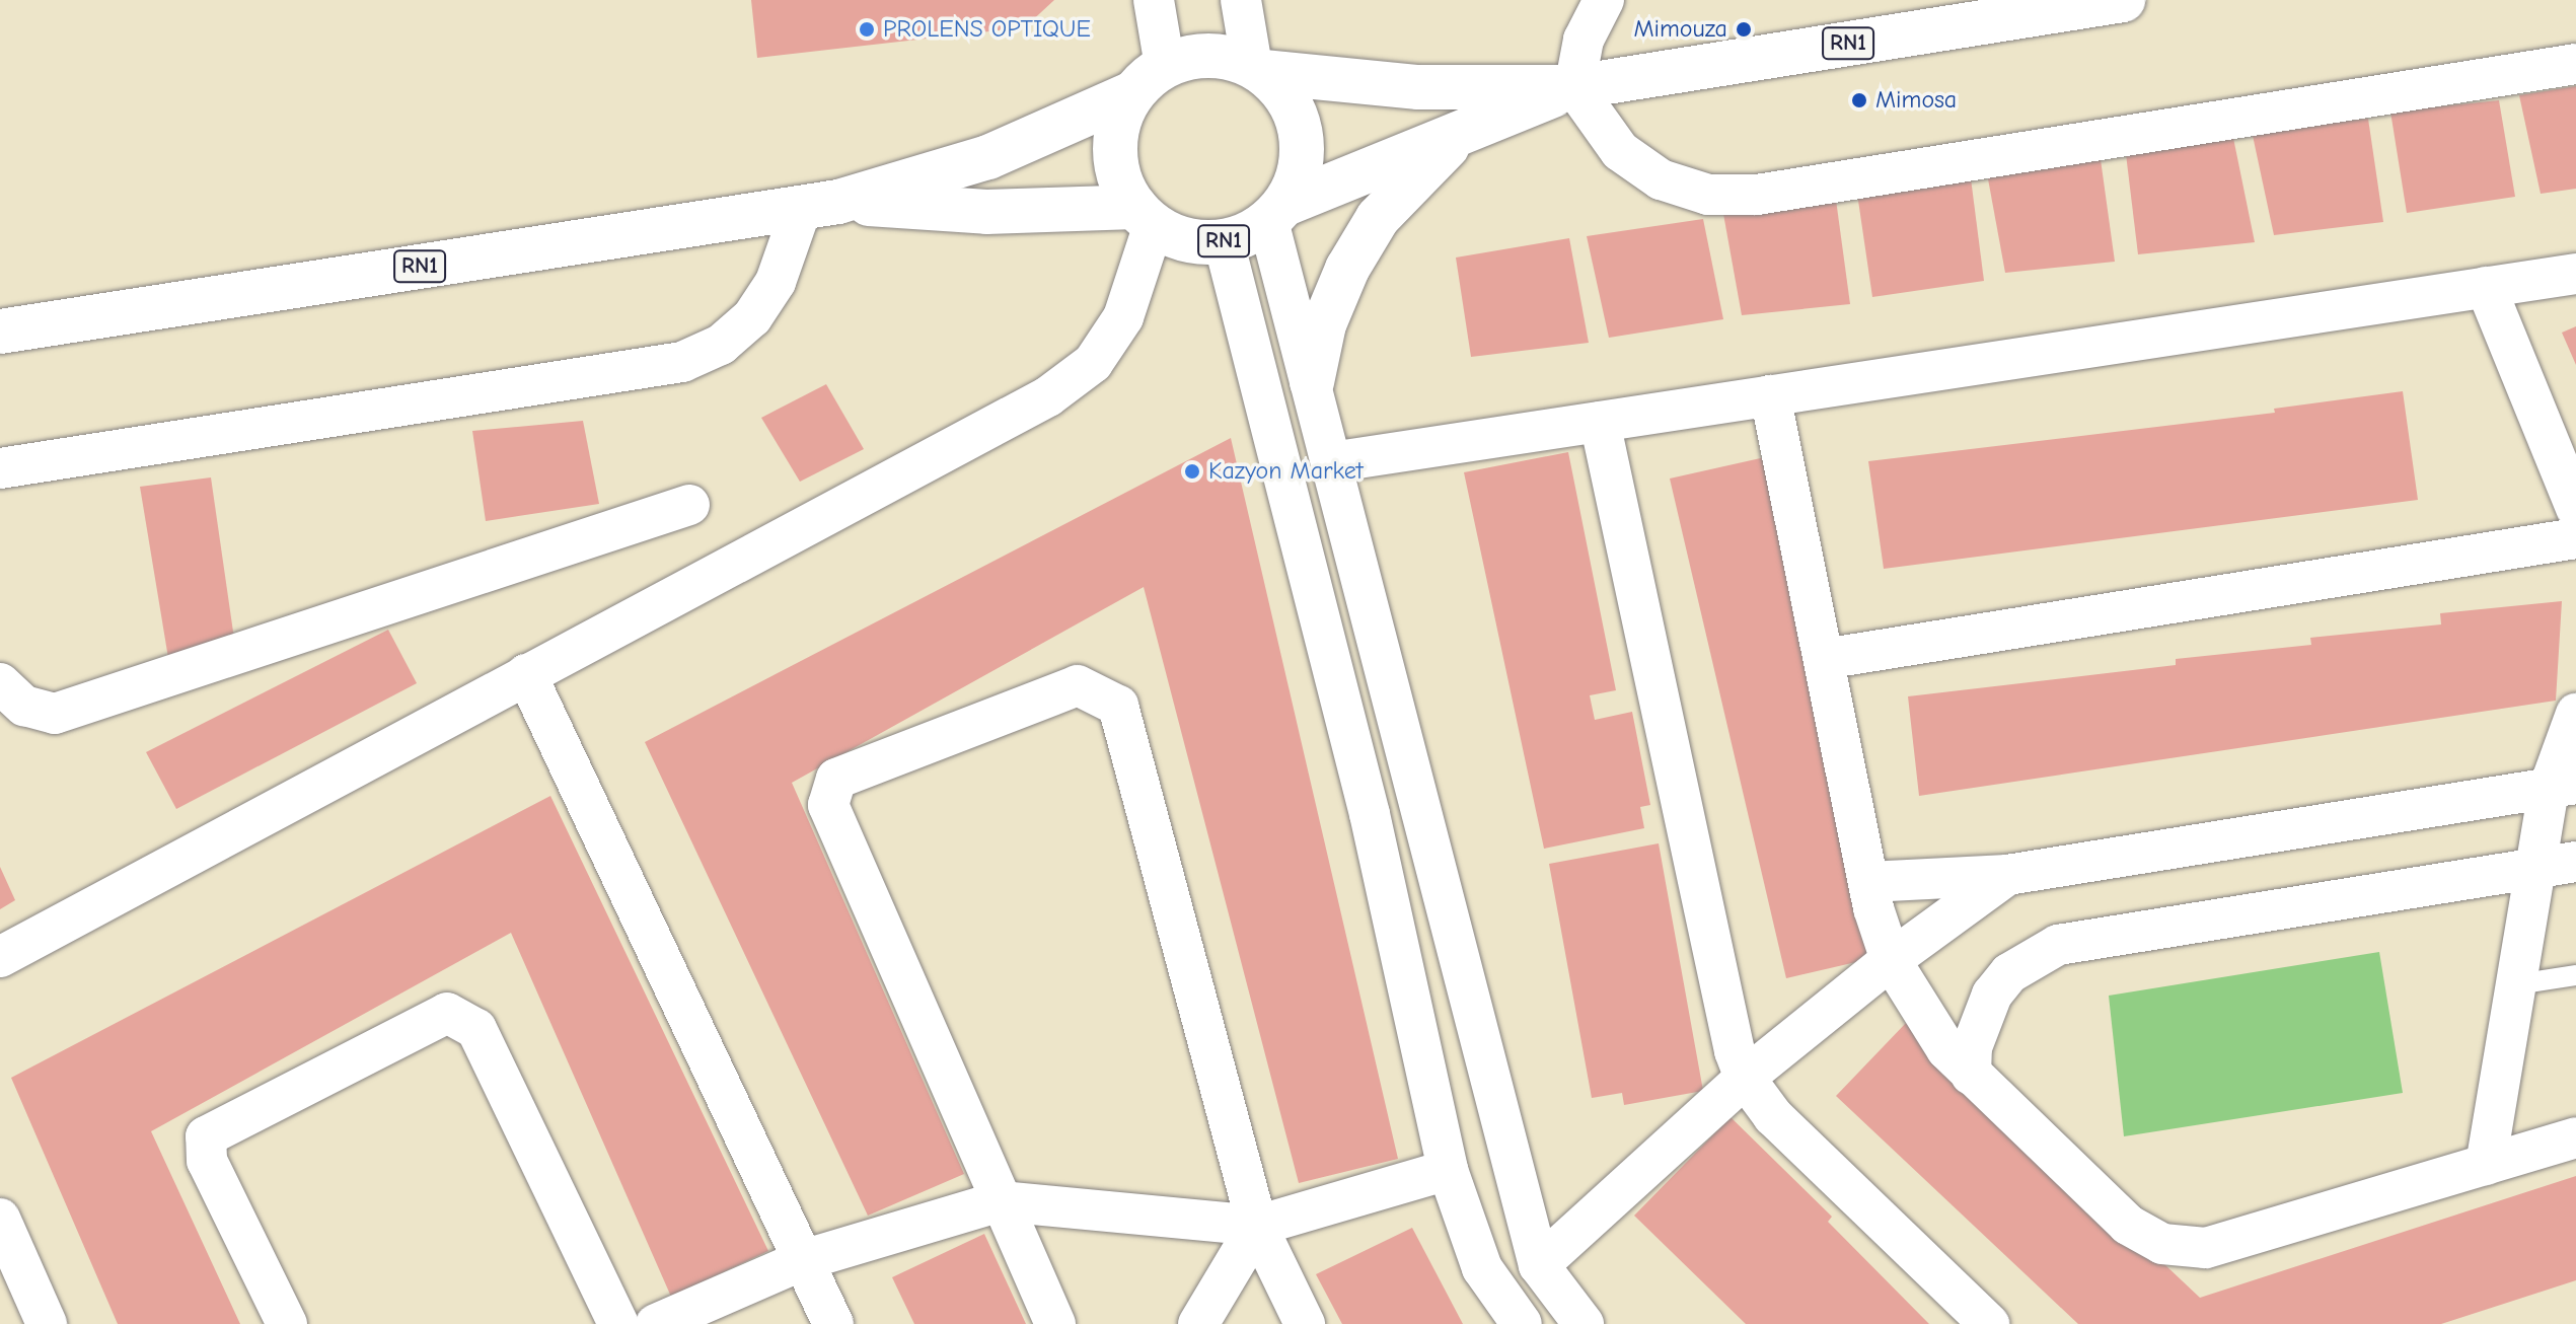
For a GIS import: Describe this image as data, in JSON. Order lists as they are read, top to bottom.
{
  "streets": {
    "main road": ["RN1"]
  },
  "places": [
    "PROLENS OPTIQUE",
    "Mimouza",
    "Mimosa",
    "Kazyon Market"
  ]
}
